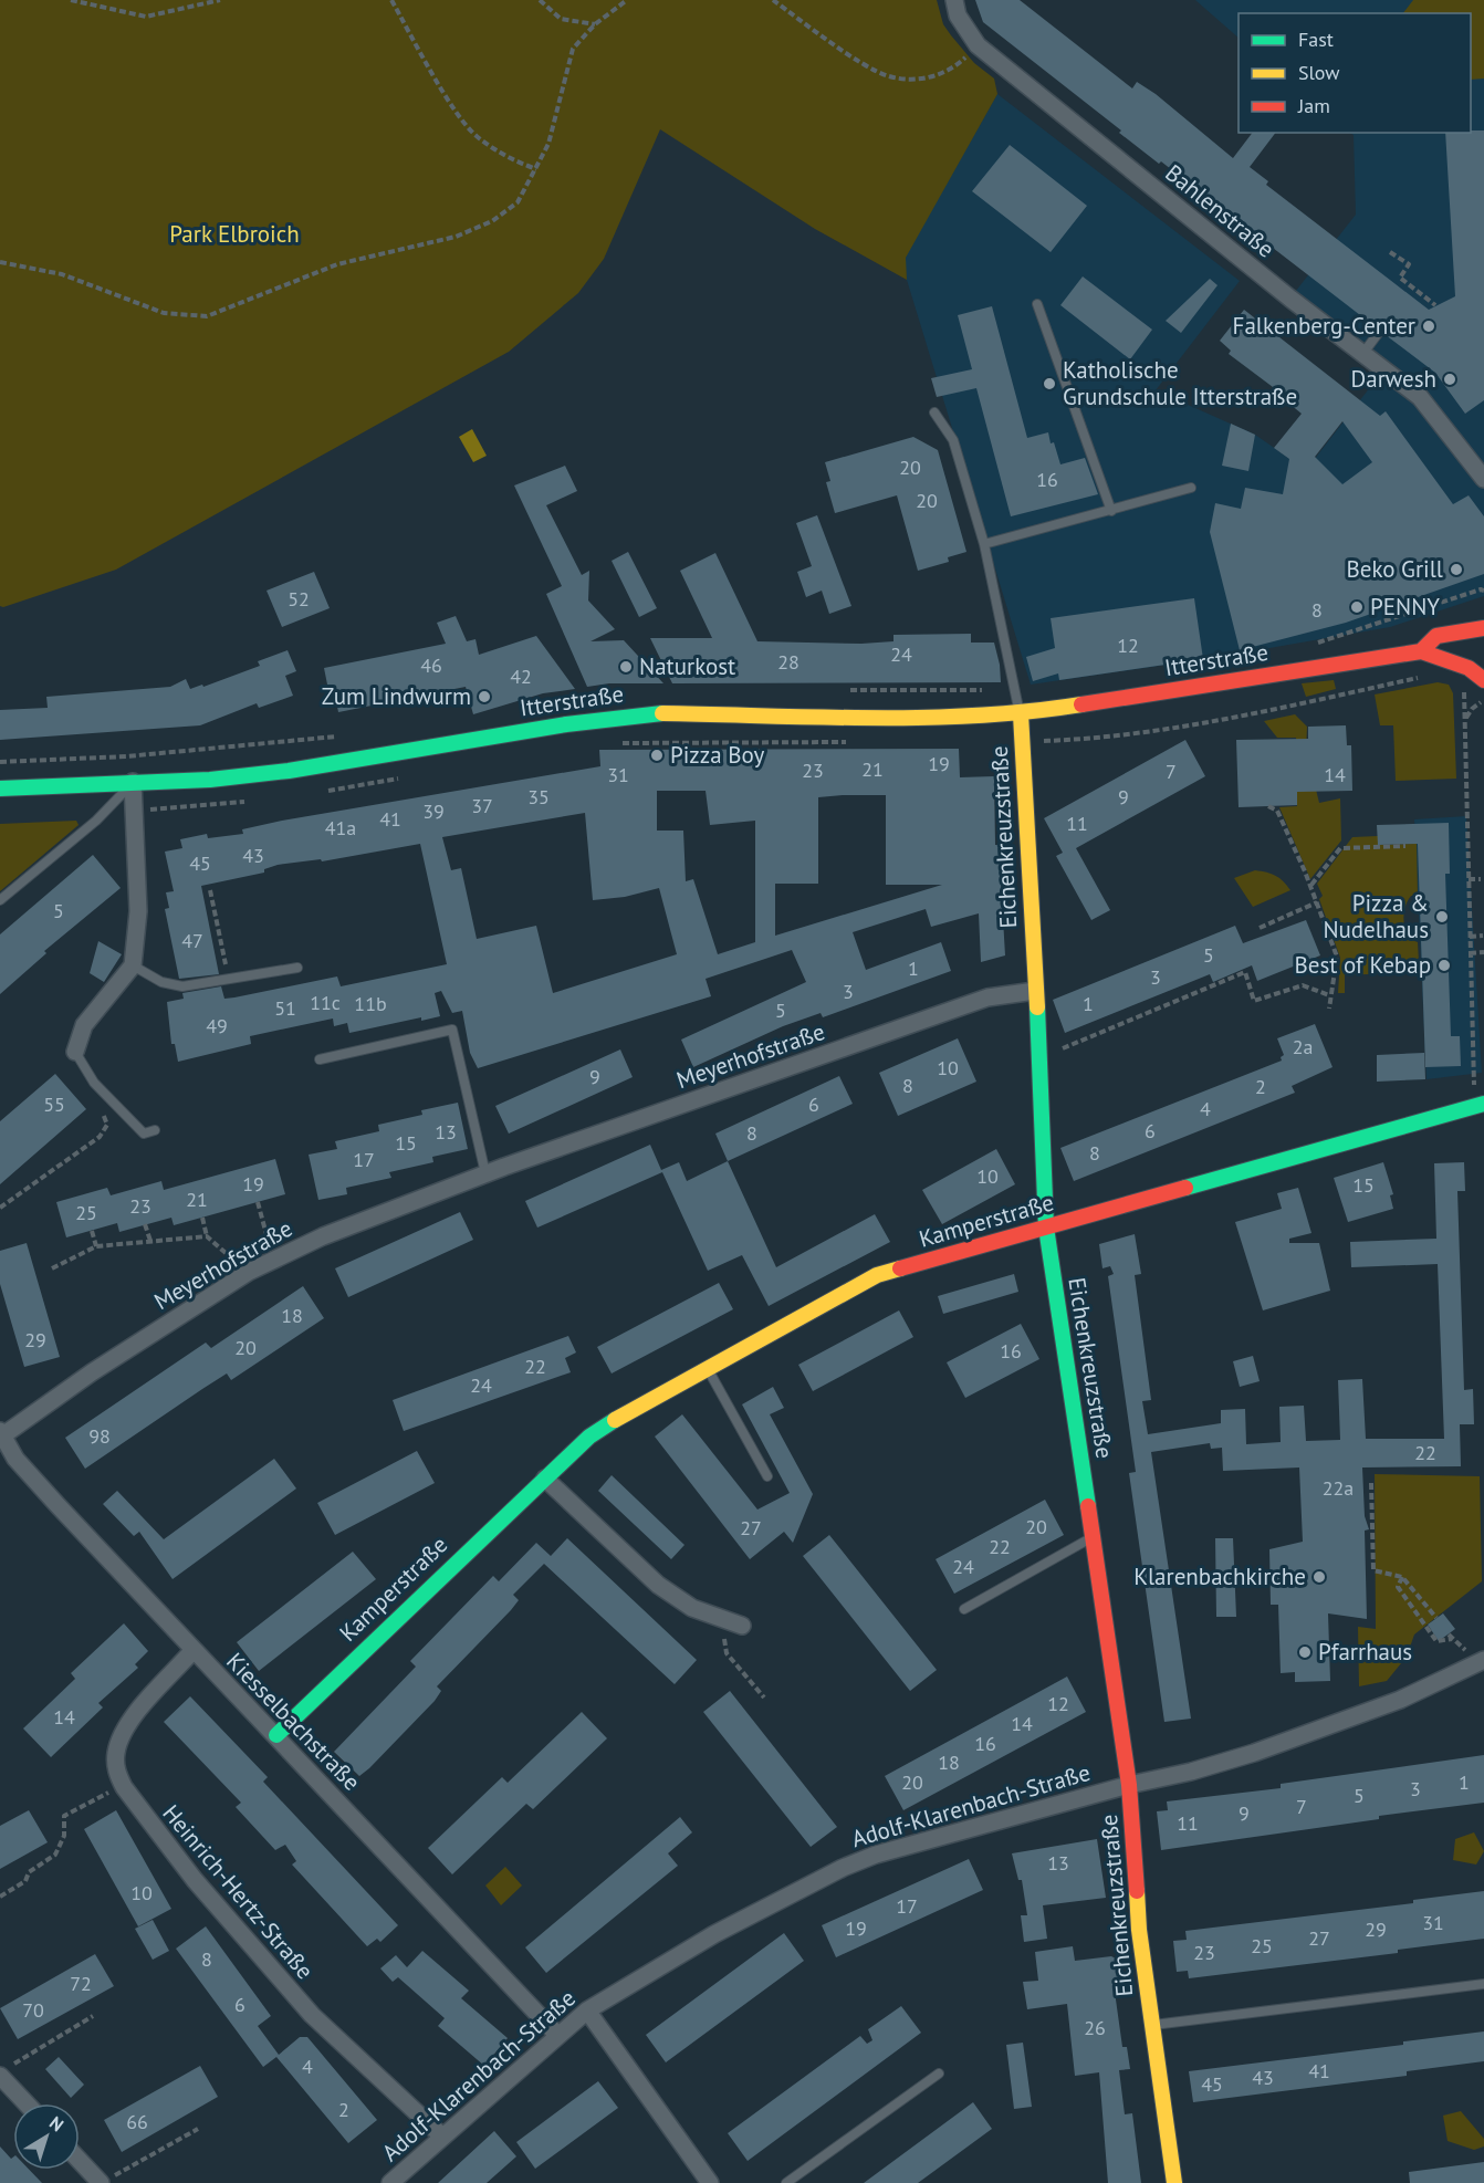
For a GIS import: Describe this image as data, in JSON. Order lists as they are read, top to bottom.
{
  "streets": {
    "street": [
      "Bahlenstraße",
      "Itterstraße",
      "Eichenkreuzstraße",
      "Meyerhofstraße",
      "Kamperstraße",
      "Kiesselbachstraße",
      "Adolf-Klarenbach-Straße",
      "Heinrich-Hertz-Straße"
    ]
  },
  "crossings": [
    ["Itterstraße", "Eichenkreuzstraße"],
    ["Eichenkreuzstraße", "Meyerhofstraße"],
    ["Eichenkreuzstraße", "Kamperstraße"],
    ["Eichenkreuzstraße", "Adolf-Klarenbach-Straße"],
    ["Meyerhofstraße", "Kiesselbachstraße"],
    ["Kamperstraße", "Kiesselbachstraße"],
    ["Kiesselbachstraße", "Adolf-Klarenbach-Straße"],
    ["Kiesselbachstraße", "Heinrich-Hertz-Straße"],
    ["Adolf-Klarenbach-Straße", "Heinrich-Hertz-Straße"]
  ],
  "parks": ["Park Elbroich"],
  "places": [
    "Falkenberg-Center",
    "Darwesh",
    "Katholische Grundschule Itterstraße",
    "Beko Grill",
    "PENNY",
    "Naturkost",
    "Zum Lindwurm",
    "Pizza Boy",
    "Pizza & Nudelhaus",
    "Best of Kebap",
    "Klarenbachkirche",
    "Pfarrhaus"
  ],
  "house_numbers": [
    "20",
    "16",
    "20",
    "52",
    "8",
    "12",
    "24",
    "28",
    "46",
    "42",
    "19",
    "21",
    "23",
    "7",
    "31",
    "14",
    "35",
    "9",
    "37",
    "39",
    "41",
    "11",
    "41a",
    "43",
    "45",
    "5",
    "47",
    "5",
    "1",
    "3",
    "3",
    "11c",
    "11b",
    "1",
    "51",
    "5",
    "49",
    "2a",
    "10",
    "9",
    "8",
    "2",
    "55",
    "6",
    "4",
    "6",
    "13",
    "8",
    "15",
    "8",
    "17",
    "10",
    "19",
    "15",
    "21",
    "23",
    "25",
    "18",
    "29",
    "20",
    "16",
    "22",
    "24",
    "98",
    "22",
    "22a",
    "20",
    "27",
    "22",
    "24",
    "12",
    "14",
    "14",
    "16",
    "18",
    "20",
    "1",
    "3",
    "5",
    "7",
    "9",
    "11",
    "13",
    "10",
    "17",
    "31",
    "19",
    "29",
    "27",
    "25",
    "23",
    "8",
    "72",
    "6",
    "70",
    "26",
    "4",
    "41",
    "43",
    "45",
    "2",
    "66"
  ],
  "legend": ["Fast", "Slow", "Jam"],
  "north": "top right"
}
